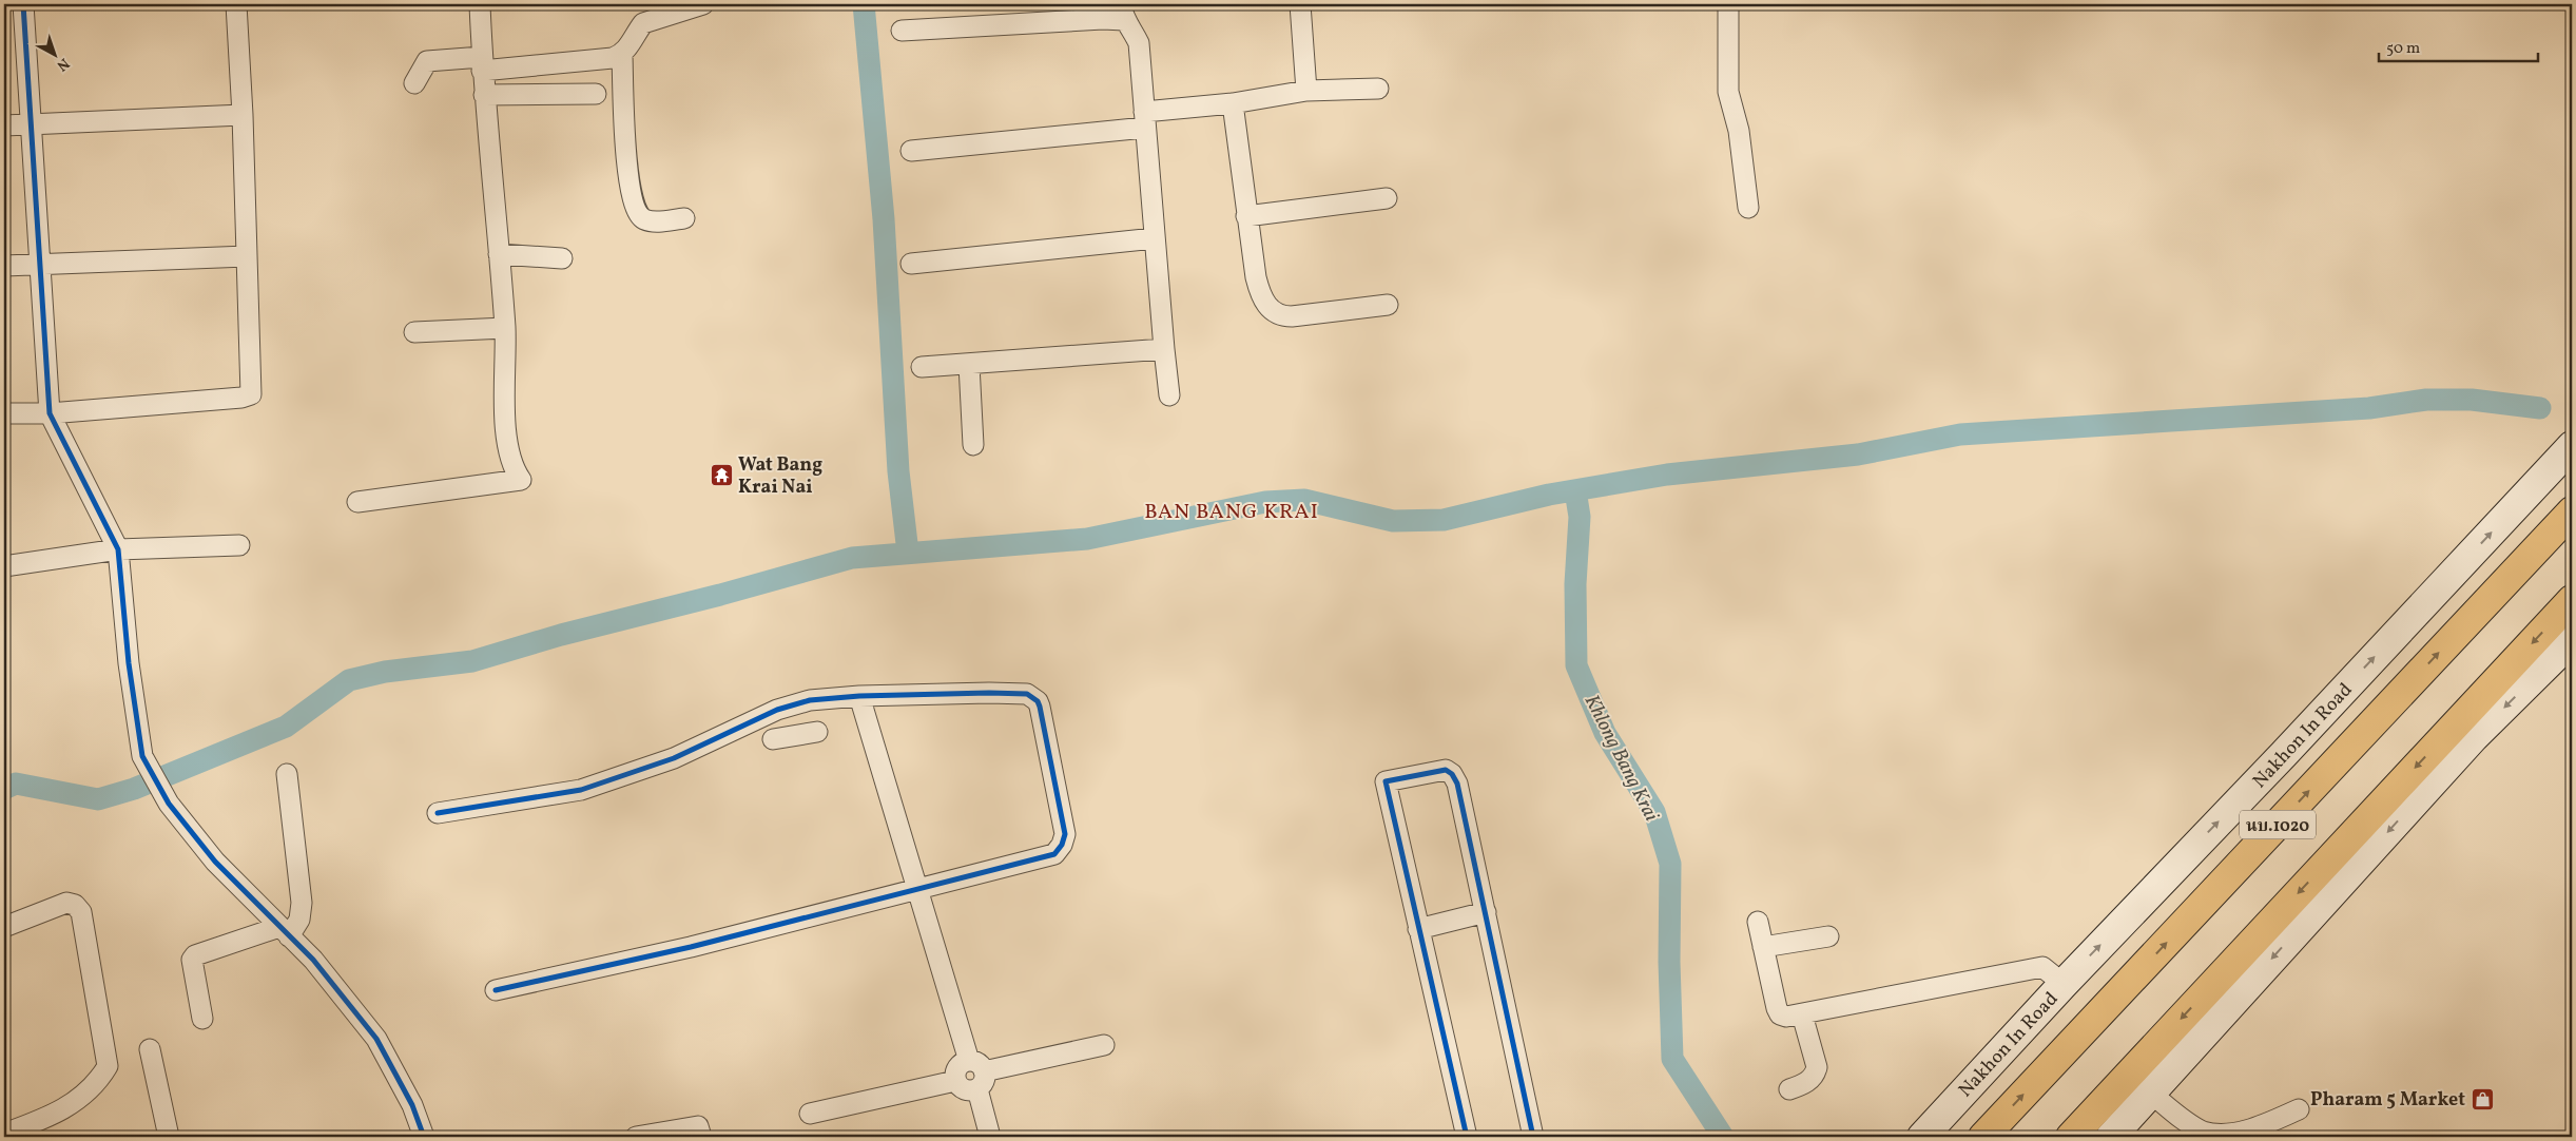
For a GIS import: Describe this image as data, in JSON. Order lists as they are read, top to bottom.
{
  "streets": {
    "main road": ["Nakhon In Road", "นบ.1020"]
  },
  "districts": ["BAN BANG KRAI"],
  "water": ["Khlong Bang Krai"],
  "places": {
    "temple": ["Wat Bang Krai Nai"],
    "shop": ["Pharam 5 Market"]
  },
  "scale_bar": "50 m",
  "north": "bottom right"
}
